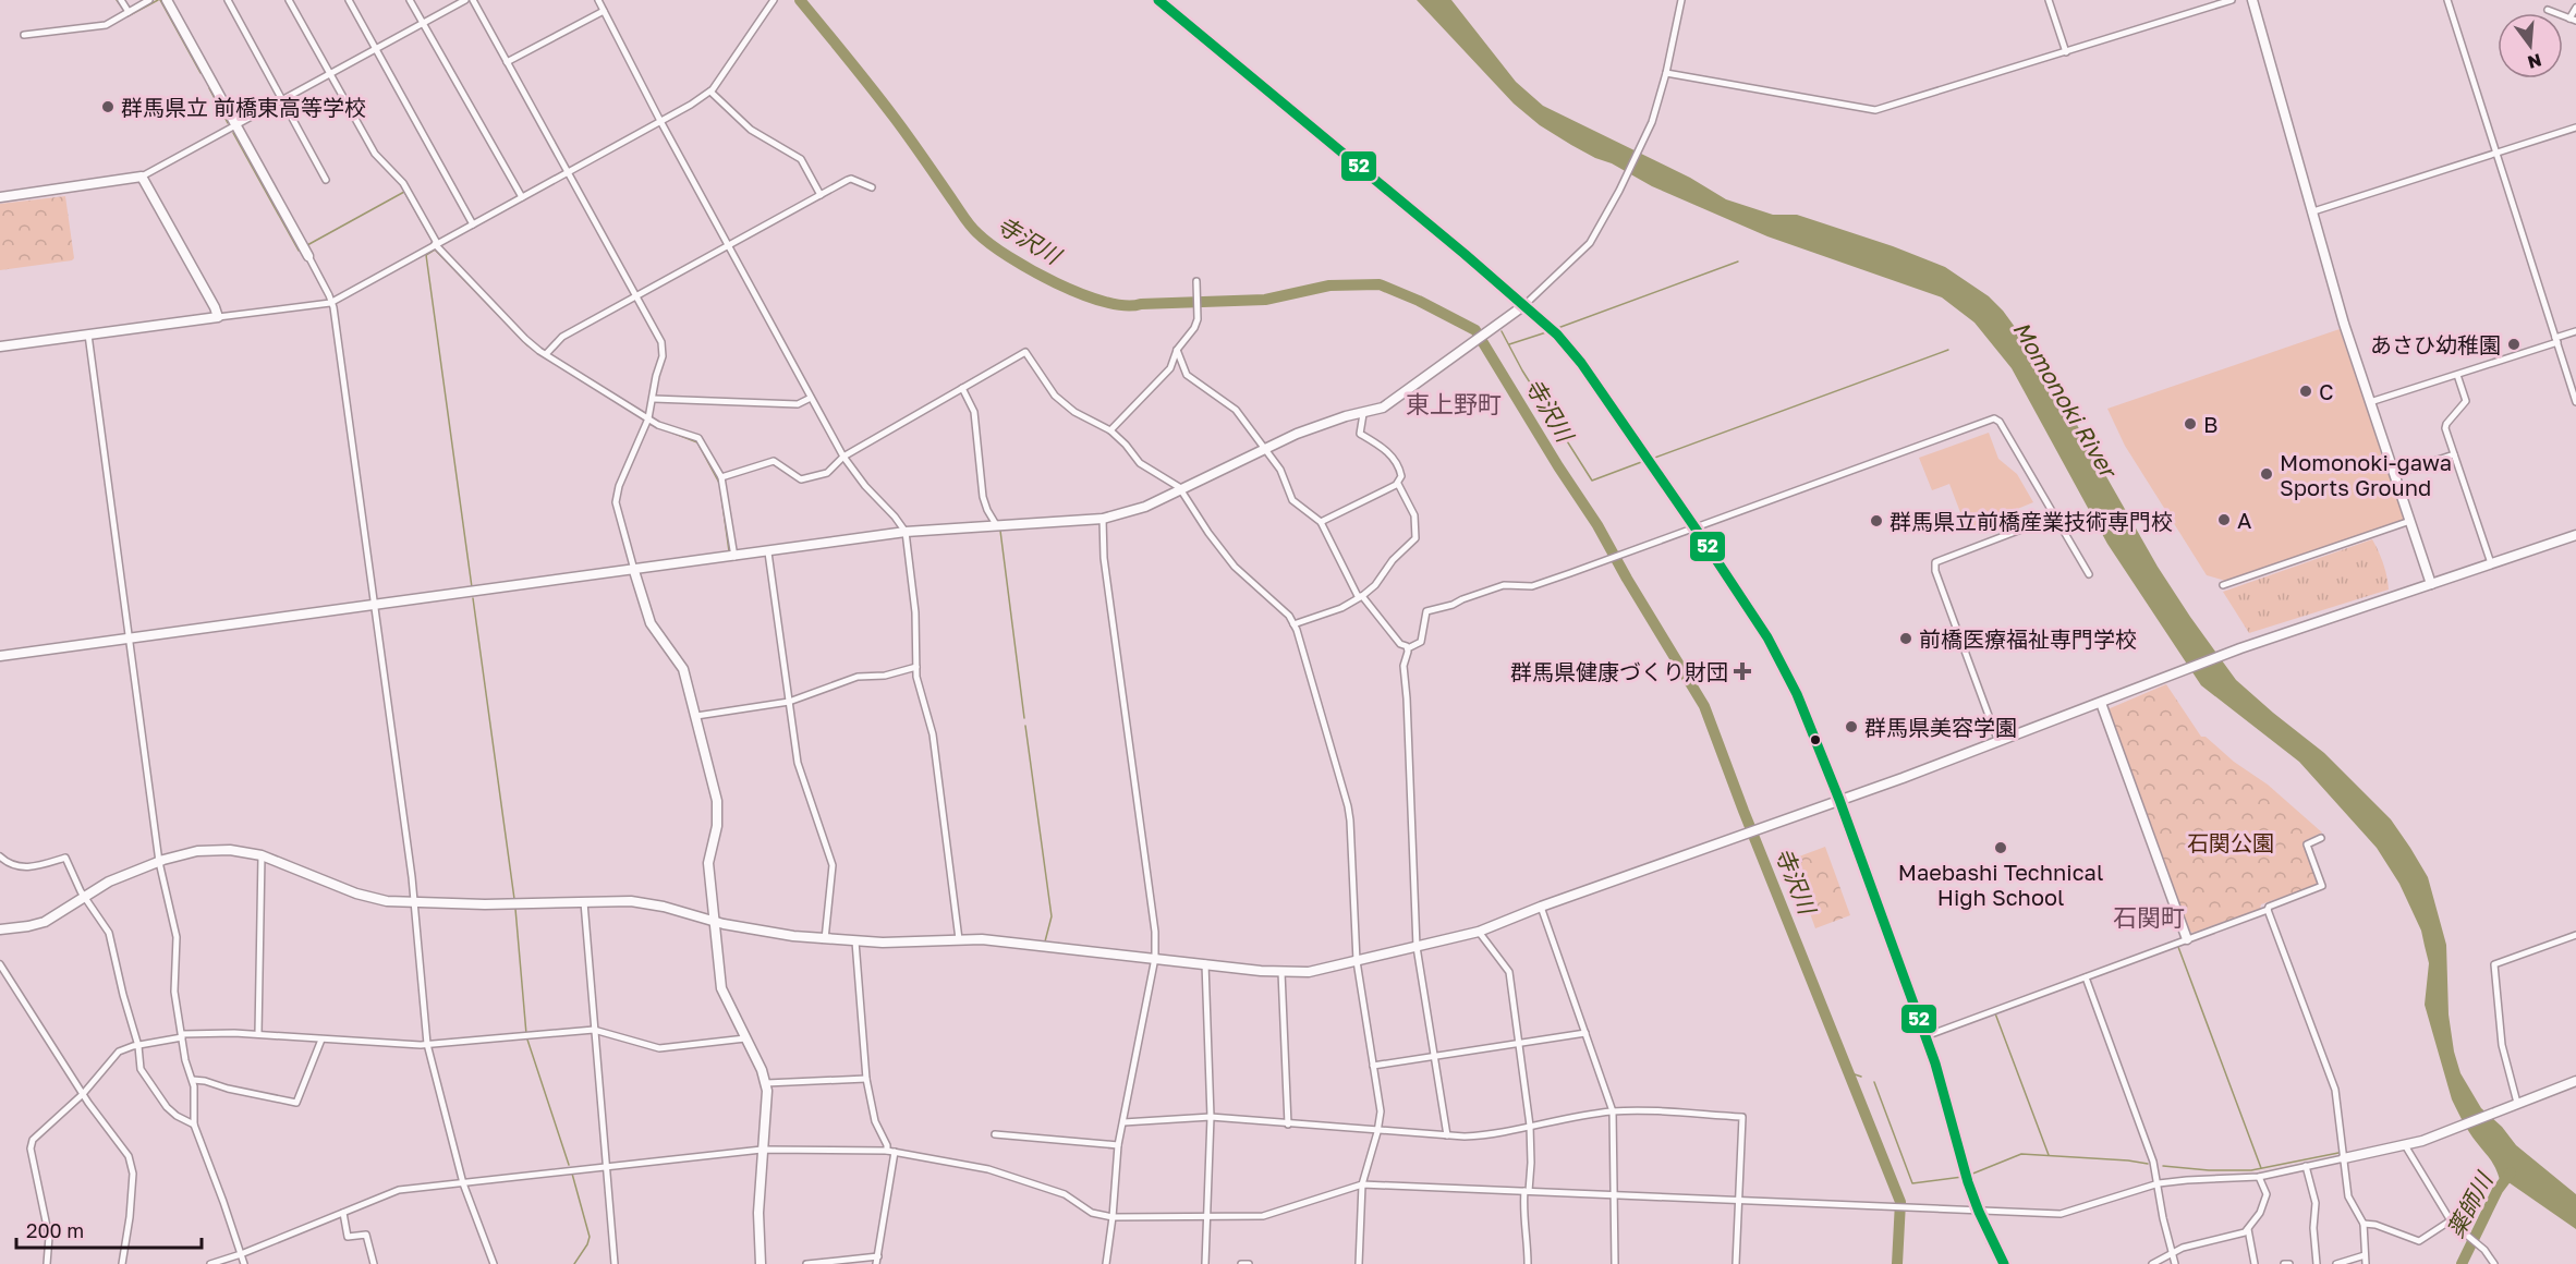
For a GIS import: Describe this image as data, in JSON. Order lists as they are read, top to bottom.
{
  "districts": ["東上野町", "石関町"],
  "water": ["寺沢川", "Momonoki River", "薬師川"],
  "parks": ["石関公園"],
  "places": {
    "other": [
      "群馬県立 前橋東高等学校",
      "あさひ幼稚園",
      "C",
      "B",
      "Momonoki-gawa Sports Ground",
      "A",
      "群馬県立前橋産業技術専門校",
      "前橋医療福祉専門学校",
      "群馬県美容学園",
      "Maebashi Technical High School"
    ],
    "health": ["群馬県健康づくり財団"]
  },
  "lines": ["transit line 52"],
  "scale_bar": "200 m",
  "north": "bottom"
}
